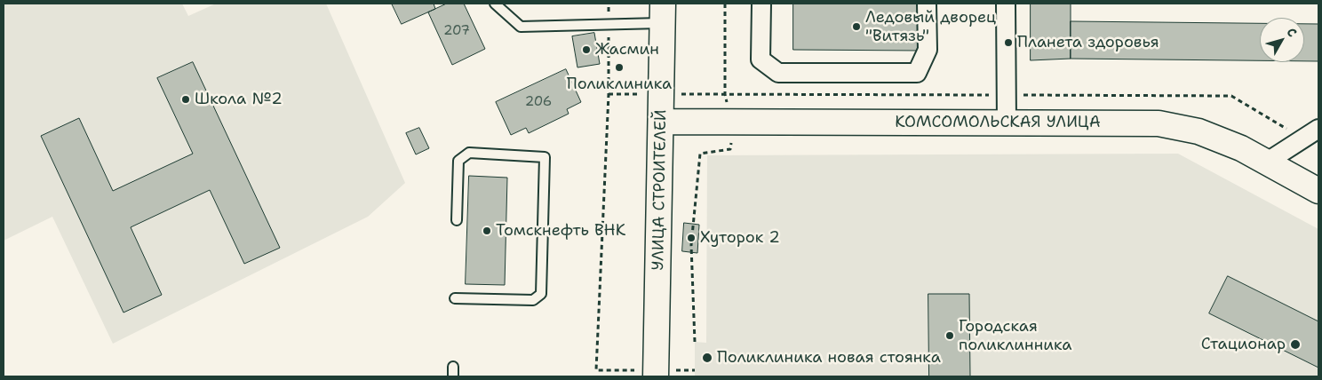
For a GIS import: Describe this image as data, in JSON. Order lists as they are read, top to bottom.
{
  "streets": {
    "street": ["КОМСОМОЛЬСКАЯ УЛИЦА", "УЛИЦА СТРОИТЕЛЕЙ"]
  },
  "crossings": [
    ["КОМСОМОЛЬСКАЯ УЛИЦА", "УЛИЦА СТРОИТЕЛЕЙ"]
  ],
  "places": [
    "Ледовый дворец \"Витязь\"",
    "Планета здоровья",
    "Жасмин",
    "Поликлиника",
    "Школа №2",
    "Томскнефть ВНК",
    "Хуторок 2",
    "Городская поликлинника",
    "Стационар",
    "Поликлиника новая стоянка"
  ],
  "house_numbers": ["207", "206"],
  "north": "top right"
}
